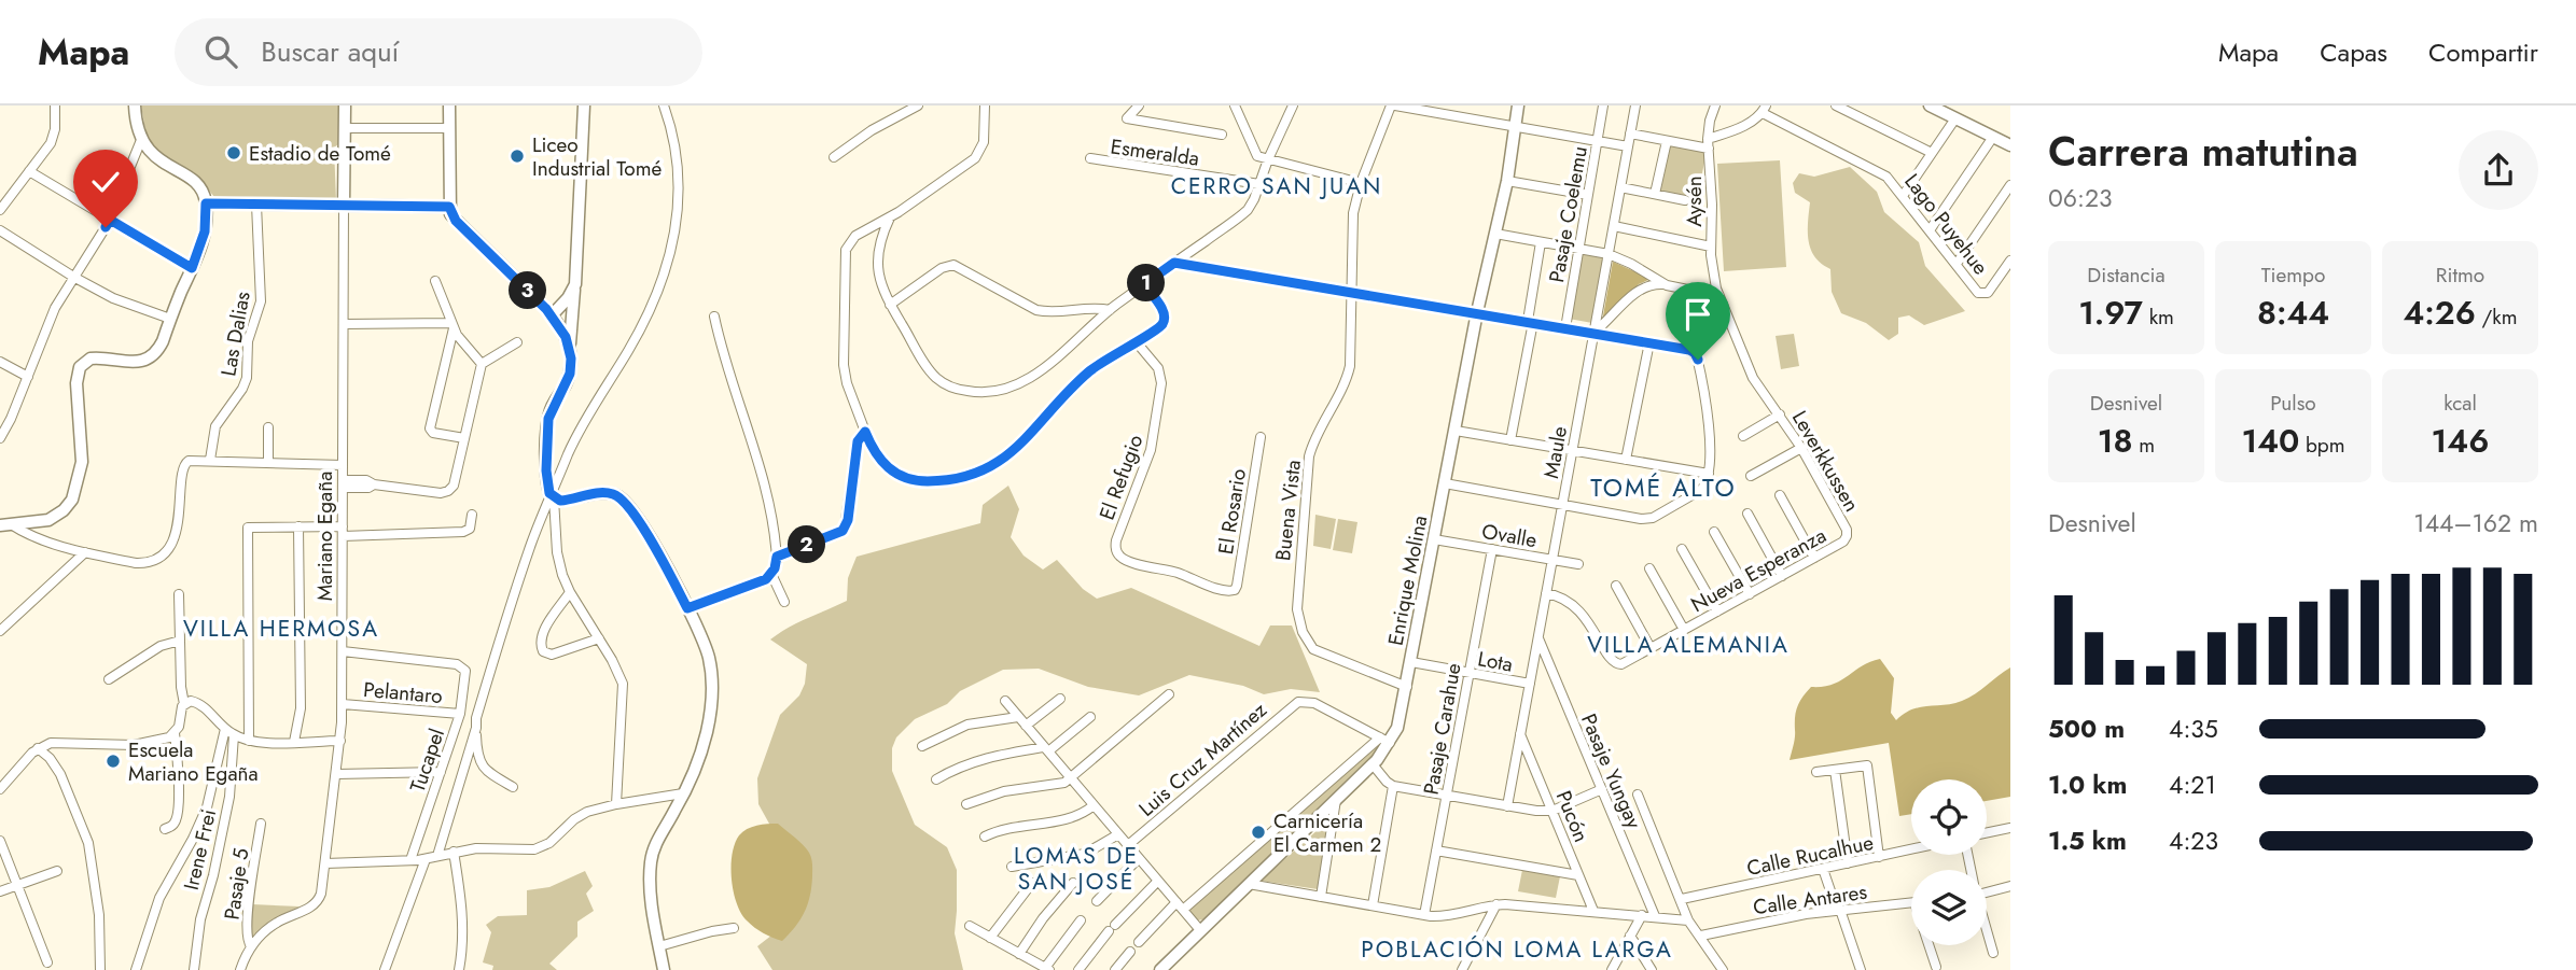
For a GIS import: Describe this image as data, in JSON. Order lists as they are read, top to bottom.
{
  "streets": {
    "main road": ["Mariano Egaña", "Enrique Molina"],
    "street": [
      "Esmeralda",
      "Aysén",
      "Pasaje Coelemu",
      "Lago Puyehue",
      "Las Dalias",
      "Maule",
      "Leverkkussen",
      "El Refugio",
      "Buena Vista",
      "El Rosario",
      "Ovalle",
      "Nueva Esperanza",
      "Lota",
      "Pelantaro",
      "Pasaje Carahue",
      "Luis Cruz Martínez",
      "Tucapel",
      "Pasaje Yungay",
      "Pucón",
      "Irene Frei",
      "Calle Rucalhue",
      "Pasaje 5",
      "Calle Antares"
    ]
  },
  "crossings": [
    ["Aysén", "Leverkkussen"],
    ["Maule", "Ovalle"],
    ["Maule", "Nueva Esperanza"],
    ["Maule", "Lota"],
    ["Maule", "Pasaje Yungay"],
    ["Maule", "Pucón"],
    ["Leverkkussen", "Nueva Esperanza"],
    ["El Refugio", "El Rosario"],
    ["Buena Vista", "Enrique Molina"],
    ["Ovalle", "Enrique Molina"],
    ["Ovalle", "Pasaje Carahue"],
    ["Mariano Egaña", "Pelantaro"],
    ["Mariano Egaña", "Tucapel"],
    ["Mariano Egaña", "Pasaje 5"],
    ["Enrique Molina", "Lota"],
    ["Enrique Molina", "Luis Cruz Martínez"],
    ["Lota", "Pasaje Carahue"],
    ["Pelantaro", "Tucapel"]
  ],
  "districts": [
    "CERRO SAN JUAN",
    "TOMÉ ALTO",
    "VILLA HERMOSA",
    "VILLA ALEMANIA",
    "LOMAS DE SAN JOSÉ",
    "POBLACIÓN LOMA LARGA"
  ],
  "places": [
    "Estadio de Tomé",
    "Liceo Industrial Tomé",
    "Escuela Mariano Egaña",
    "Carnicería El Carmen 2"
  ],
  "page": {
    "header": "Mapa",
    "search": "Buscar aquí",
    "nav": ["Mapa", "Capas", "Compartir"],
    "heading": ["Carrera matutina", "06:23"],
    "stats": [
      ["Distancia", "1.97 km"],
      ["Tiempo", "8:44"],
      ["Ritmo", "4:26 /km"],
      ["Desnivel", "18 m"],
      ["Pulso", "140 bpm"],
      ["kcal", "146"]
    ],
    "pins": ["1", "3", "2"],
    "chart": ["Desnivel", "144–162 m"],
    "list": [
      {
        "name": "500 m",
        "note": "4:35"
      },
      {
        "name": "1.0 km",
        "note": "4:21"
      },
      {
        "name": "1.5 km",
        "note": "4:23"
      }
    ]
  }
}
